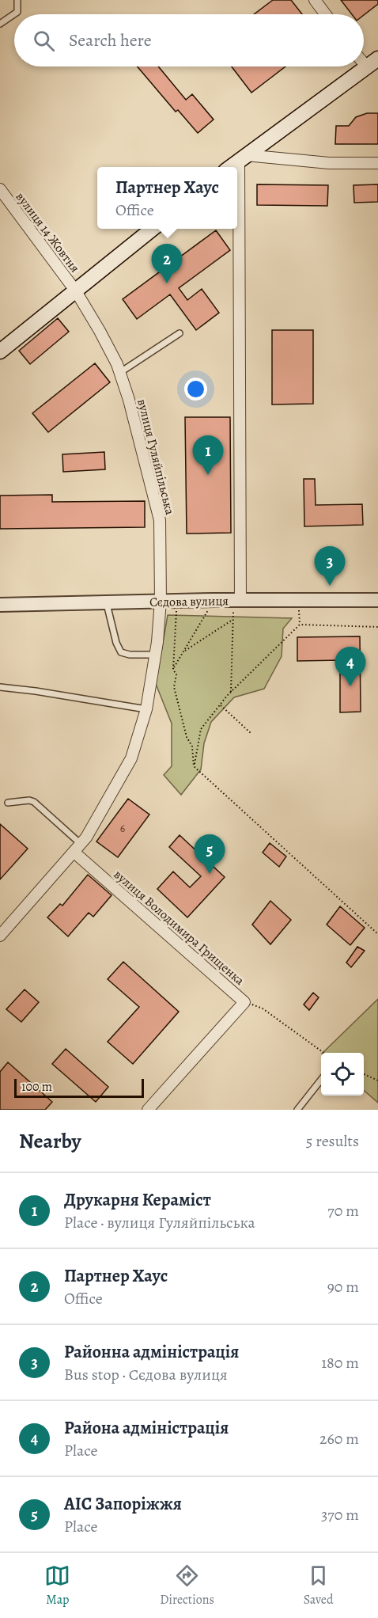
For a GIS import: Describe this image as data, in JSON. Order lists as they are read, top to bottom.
{
  "streets": {
    "street": [
      "вулиця 14 Жовтня",
      "вулиця Гуляйпільська",
      "Сєдова вулиця",
      "вулиця Володимира Грищенка"
    ]
  },
  "crossings": [
    ["вулиця 14 Жовтня", "вулиця Гуляйпільська"],
    ["вулиця Гуляйпільська", "Сєдова вулиця"],
    ["вулиця Гуляйпільська", "вулиця Володимира Грищенка"]
  ],
  "house_numbers": ["6"],
  "scale_bar": "100 m",
  "page": {
    "search": "Search here",
    "popup": ["Партнер Хаус", "Office"],
    "pins": [
      "2",
      "1",
      "3",
      "4",
      "5"
    ],
    "scale": "100 m",
    "heading": ["Nearby", "5 results"],
    "list": [
      {
        "mark": "1",
        "name": "Друкарня Кераміст",
        "note": "Place · вулиця Гуляйпільська",
        "value": "70 m"
      },
      {
        "mark": "2",
        "name": "Партнер Хаус",
        "note": "Office",
        "value": "90 m"
      },
      {
        "mark": "3",
        "name": "Районна адміністрація",
        "note": "Bus stop · Сєдова вулиця",
        "value": "180 m"
      },
      {
        "mark": "4",
        "name": "Района адміністрація",
        "note": "Place",
        "value": "260 m"
      },
      {
        "mark": "5",
        "name": "АІС Запоріжжя",
        "note": "Place",
        "value": "370 m"
      }
    ],
    "nav": ["Map", "Directions", "Saved"]
  }
}
